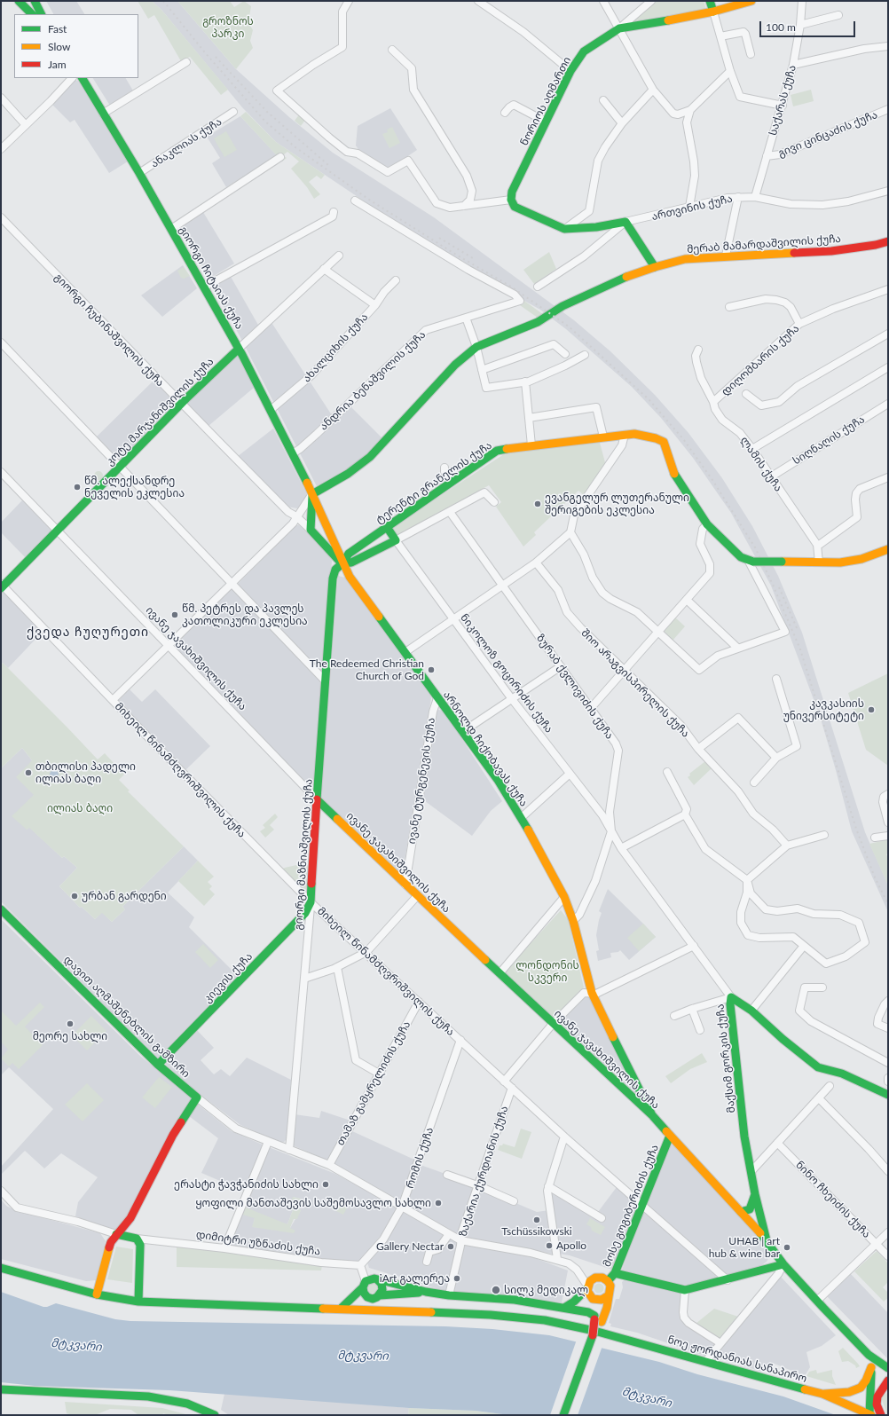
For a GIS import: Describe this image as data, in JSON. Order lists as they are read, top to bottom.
{
  "streets": {
    "main road": [
      "ნორიოს აღმართი",
      "მერაბ მამარდაშვილის ქუჩა",
      "გიორგი ჩიტაიას ქუჩა",
      "კოტე მარჯანიშვილის ქუჩა",
      "ტერენტი გრანელის ქუჩა",
      "ივანე ჯავახიშვილის ქუჩა",
      "ნიკოლოზ გოცირიძის ქუჩა",
      "არნოლდ ჩიქობავას ქუჩა",
      "გიორგი მაზნიაშვილის ქუჩა",
      "კიევის ქუჩა",
      "დავით აღმაშენებლის გამზირი",
      "მაქსიმ გორკის ქუჩა",
      "მოსე გოგიბერიძის ქუჩა",
      "დიმიტრი უზნაძის ქუჩა",
      "ნოე ჟორდანიას სანაპირო"
    ],
    "street": [
      "საქარას ქუჩა",
      "გივი ცინცაძის ქუჩა",
      "ანაკლიას ქუჩა",
      "ართვინის ქუჩა",
      "გიორგი ჩუბინაშვილის ქუჩა",
      "ახალციხის ქუჩა",
      "დიღომბარის ქუჩა",
      "ანდრია ბენაშვილის ქუჩა",
      "სიღნაღის ქუჩა",
      "ლამის ქუჩა",
      "შიო არაგვისპირელის ქუჩა",
      "ზურაბ ქვლივიძის ქუჩა",
      "მიხეილ წინამძღვრიშვილის ქუჩა",
      "ივანე ტურგენევის ქუჩა",
      "თამაზ გამყრელიძის ქუჩა",
      "რომის ქუჩა",
      "ზაქარია ქურდიანის ქუჩა",
      "ნინო ჩხეიძის ქუჩა"
    ]
  },
  "crossings": [
    ["საქარას ქუჩა", "გივი ცინცაძის ქუჩა"],
    ["საქარას ქუჩა", "ართვინის ქუჩა"],
    ["ანაკლიას ქუჩა", "გიორგი ჩიტაიას ქუჩა"],
    ["მერაბ მამარდაშვილის ქუჩა", "გიორგი ჩიტაიას ქუჩა"],
    ["გიორგი ჩიტაიას ქუჩა", "გიორგი ჩუბინაშვილის ქუჩა"],
    ["გიორგი ჩიტაიას ქუჩა", "ახალციხის ქუჩა"],
    ["გიორგი ჩიტაიას ქუჩა", "ანდრია ბენაშვილის ქუჩა"],
    ["გიორგი ჩიტაიას ქუჩა", "კოტე მარჯანიშვილის ქუჩა"],
    ["გიორგი ჩიტაიას ქუჩა", "ტერენტი გრანელის ქუჩა"],
    ["გიორგი ჩიტაიას ქუჩა", "არნოლდ ჩიქობავას ქუჩა"],
    ["გიორგი ჩიტაიას ქუჩა", "გიორგი მაზნიაშვილის ქუჩა"],
    ["გიორგი ჩუბინაშვილის ქუჩა", "კოტე მარჯანიშვილის ქუჩა"],
    ["დიღომბარის ქუჩა", "ლამის ქუჩა"],
    ["კოტე მარჯანიშვილის ქუჩა", "ივანე ჯავახიშვილის ქუჩა"],
    ["კოტე მარჯანიშვილის ქუჩა", "მიხეილ წინამძღვრიშვილის ქუჩა"],
    ["სიღნაღის ქუჩა", "ლამის ქუჩა"],
    ["ტერენტი გრანელის ქუჩა", "ნიკოლოზ გოცირიძის ქუჩა"],
    ["ტერენტი გრანელის ქუჩა", "არნოლდ ჩიქობავას ქუჩა"],
    ["ივანე ჯავახიშვილის ქუჩა", "არნოლდ ჩიქობავას ქუჩა"],
    ["ივანე ჯავახიშვილის ქუჩა", "ივანე ტურგენევის ქუჩა"],
    ["ივანე ჯავახიშვილის ქუჩა", "გიორგი მაზნიაშვილის ქუჩა"],
    ["ივანე ჯავახიშვილის ქუჩა", "მაქსიმ გორკის ქუჩა"],
    ["ივანე ჯავახიშვილის ქუჩა", "მოსე გოგიბერიძის ქუჩა"],
    ["ნიკოლოზ გოცირიძის ქუჩა", "ზურაბ ქვლივიძის ქუჩა"],
    ["ნიკოლოზ გოცირიძის ქუჩა", "მაქსიმ გორკის ქუჩა"],
    ["ზურაბ ქვლივიძის ქუჩა", "არნოლდ ჩიქობავას ქუჩა"],
    ["ზურაბ ქვლივიძის ქუჩა", "მაქსიმ გორკის ქუჩა"],
    ["არნოლდ ჩიქობავას ქუჩა", "ივანე ტურგენევის ქუჩა"],
    ["მიხეილ წინამძღვრიშვილის ქუჩა", "გიორგი მაზნიაშვილის ქუჩა"],
    ["მიხეილ წინამძღვრიშვილის ქუჩა", "კიევის ქუჩა"],
    ["მიხეილ წინამძღვრიშვილის ქუჩა", "თამაზ გამყრელიძის ქუჩა"],
    ["მიხეილ წინამძღვრიშვილის ქუჩა", "რომის ქუჩა"],
    ["მიხეილ წინამძღვრიშვილის ქუჩა", "ზაქარია ქურდიანის ქუჩა"],
    ["მიხეილ წინამძღვრიშვილის ქუჩა", "მოსე გოგიბერიძის ქუჩა"],
    ["გიორგი მაზნიაშვილის ქუჩა", "კიევის ქუჩა"],
    ["გიორგი მაზნიაშვილის ქუჩა", "დავით აღმაშენებლის გამზირი"],
    ["კიევის ქუჩა", "დავით აღმაშენებლის გამზირი"],
    ["დავით აღმაშენებლის გამზირი", "თამაზ გამყრელიძის ქუჩა"],
    ["დავით აღმაშენებლის გამზირი", "რომის ქუჩა"],
    ["დავით აღმაშენებლის გამზირი", "ზაქარია ქურდიანის ქუჩა"],
    ["დავით აღმაშენებლის გამზირი", "მოსე გოგიბერიძის ქუჩა"],
    ["რომის ქუჩა", "დიმიტრი უზნაძის ქუჩა"]
  ],
  "districts": ["ქვედა ჩუღურეთი"],
  "water": ["მტკვარი"],
  "parks": ["გროზნოს პარკი", "ილიას ბაღი", "ლონდონის სკვერი"],
  "places": [
    "წმ. ალექსანდრე ნეველის ეკლესია",
    "ევანგელურ ლუთერანული შერიგების ეკლესია",
    "წმ. პეტრეს და პავლეს კათოლიკური ეკლესია",
    "The Redeemed Christian Church of God",
    "კავკასიის უნივერსიტეტი",
    "თბილისი პადელი ილიას ბაღი",
    "ურბან გარდენი",
    "მეორე სახლი",
    "ერასტი ჭავჭანიძის სახლი",
    "ყოფილი მანთაშევის საშემოსავლო სახლი",
    "Tschüssikowski",
    "Apollo",
    "Gallery Nectar",
    "UHAB | art hub & wine bar",
    "iArt გალერეა",
    "სილკ მედიკალ"
  ],
  "legend": ["Fast", "Slow", "Jam"],
  "scale_bar": "100 m"
}
